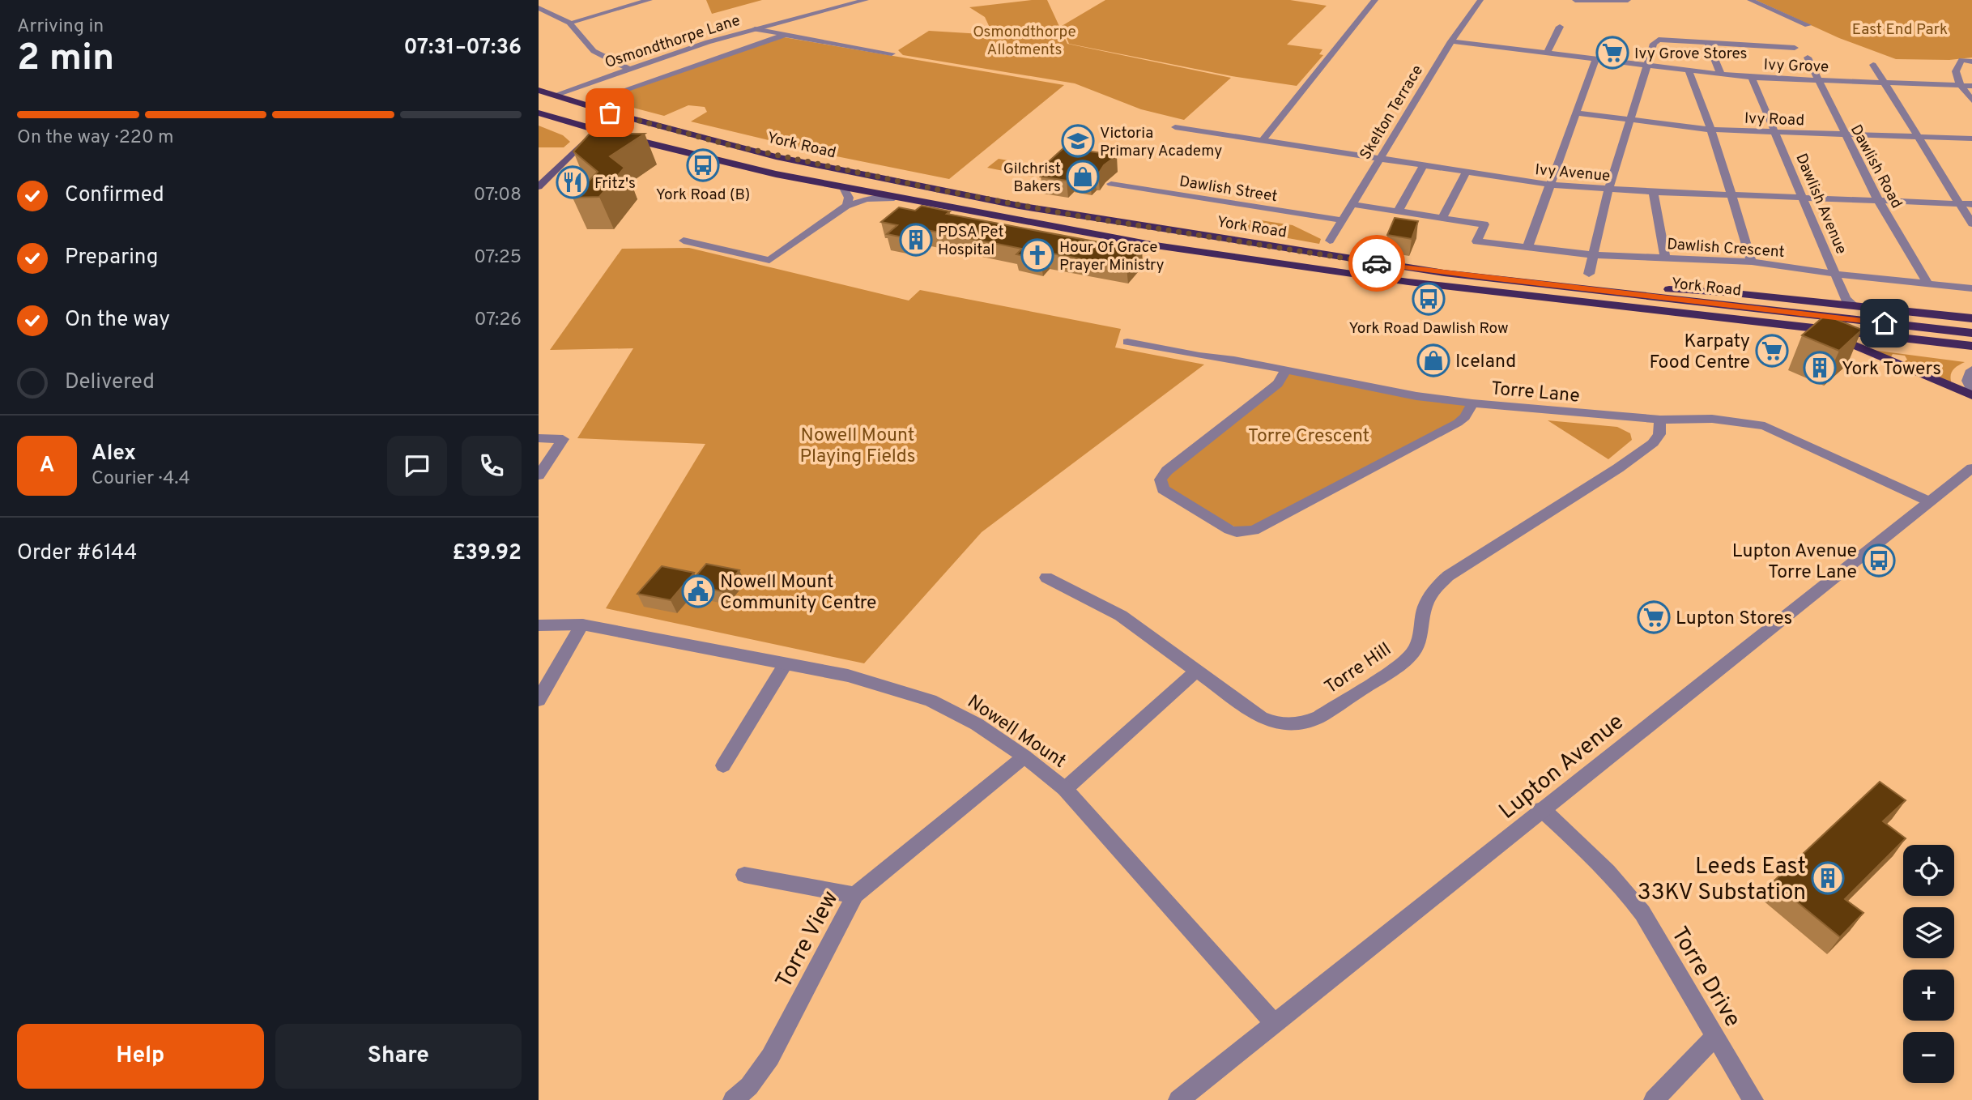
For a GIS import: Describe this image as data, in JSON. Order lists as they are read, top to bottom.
{
  "streets": {
    "highway": ["York Road"],
    "street": [
      "Osmondthorpe Lane",
      "Ivy Grove",
      "Skelton Terrace",
      "Ivy Road",
      "Dawlish Road",
      "Ivy Avenue",
      "Dawlish Street",
      "Dawlish Avenue",
      "Dawlish Crescent",
      "Torre Lane",
      "Torre Hill",
      "Nowell Mount",
      "Lupton Avenue",
      "Torre View",
      "Torre Drive"
    ]
  },
  "crossings": [
    ["Osmondthorpe Lane", "York Road"],
    ["Ivy Grove", "Skelton Terrace"],
    ["Ivy Grove", "Dawlish Road"],
    ["Ivy Grove", "Dawlish Avenue"],
    ["Skelton Terrace", "Ivy Avenue"],
    ["Skelton Terrace", "Dawlish Street"],
    ["Ivy Road", "Dawlish Road"],
    ["Ivy Road", "Dawlish Avenue"],
    ["Dawlish Road", "Ivy Avenue"],
    ["Dawlish Road", "Dawlish Crescent"],
    ["Ivy Avenue", "Dawlish Avenue"],
    ["Dawlish Avenue", "Dawlish Crescent"],
    ["Torre Lane", "Torre Hill"],
    ["Torre Lane", "Lupton Avenue"],
    ["Nowell Mount", "Lupton Avenue"],
    ["Nowell Mount", "Torre View"],
    ["Lupton Avenue", "Torre Drive"]
  ],
  "parks": [
    "East End Park",
    "Osmondthorpe Allotments",
    "Nowell Mount Playing Fields",
    "Torre Crescent"
  ],
  "places": {
    "supermarket": ["Ivy Grove Stores", "Karpaty Food Centre", "Lupton Stores"],
    "school or university": ["Victoria Primary Academy"],
    "bus stop": ["York Road (B)", "York Road Dawlish Row", "Lupton Avenue Torre Lane"],
    "shop": ["Gilchrist Bakers", "Iceland"],
    "restaurant": ["Fritz's"],
    "building": ["PDSA Pet Hospital", "York Towers", "Leeds East 33KV Substation"],
    "church": ["Hour Of Grace Prayer Ministry"],
    "public building": ["Nowell Mount Community Centre"]
  },
  "page": {
    "heading": ["2 min", "Arriving in", "07:31–07:36"],
    "panel": [
      "Alex",
      "Courier · 4.4",
      "Order #6144",
      "£39.92"
    ],
    "bar": "On the way · 220 m",
    "list": [
      ["Confirmed", "07:08"],
      ["Preparing", "07:25"],
      ["On the way", "07:26"],
      "Delivered"
    ],
    "round": "A",
    "map_buttons": ["+", "−"],
    "buttons": ["Help", "Share"]
  }
}
